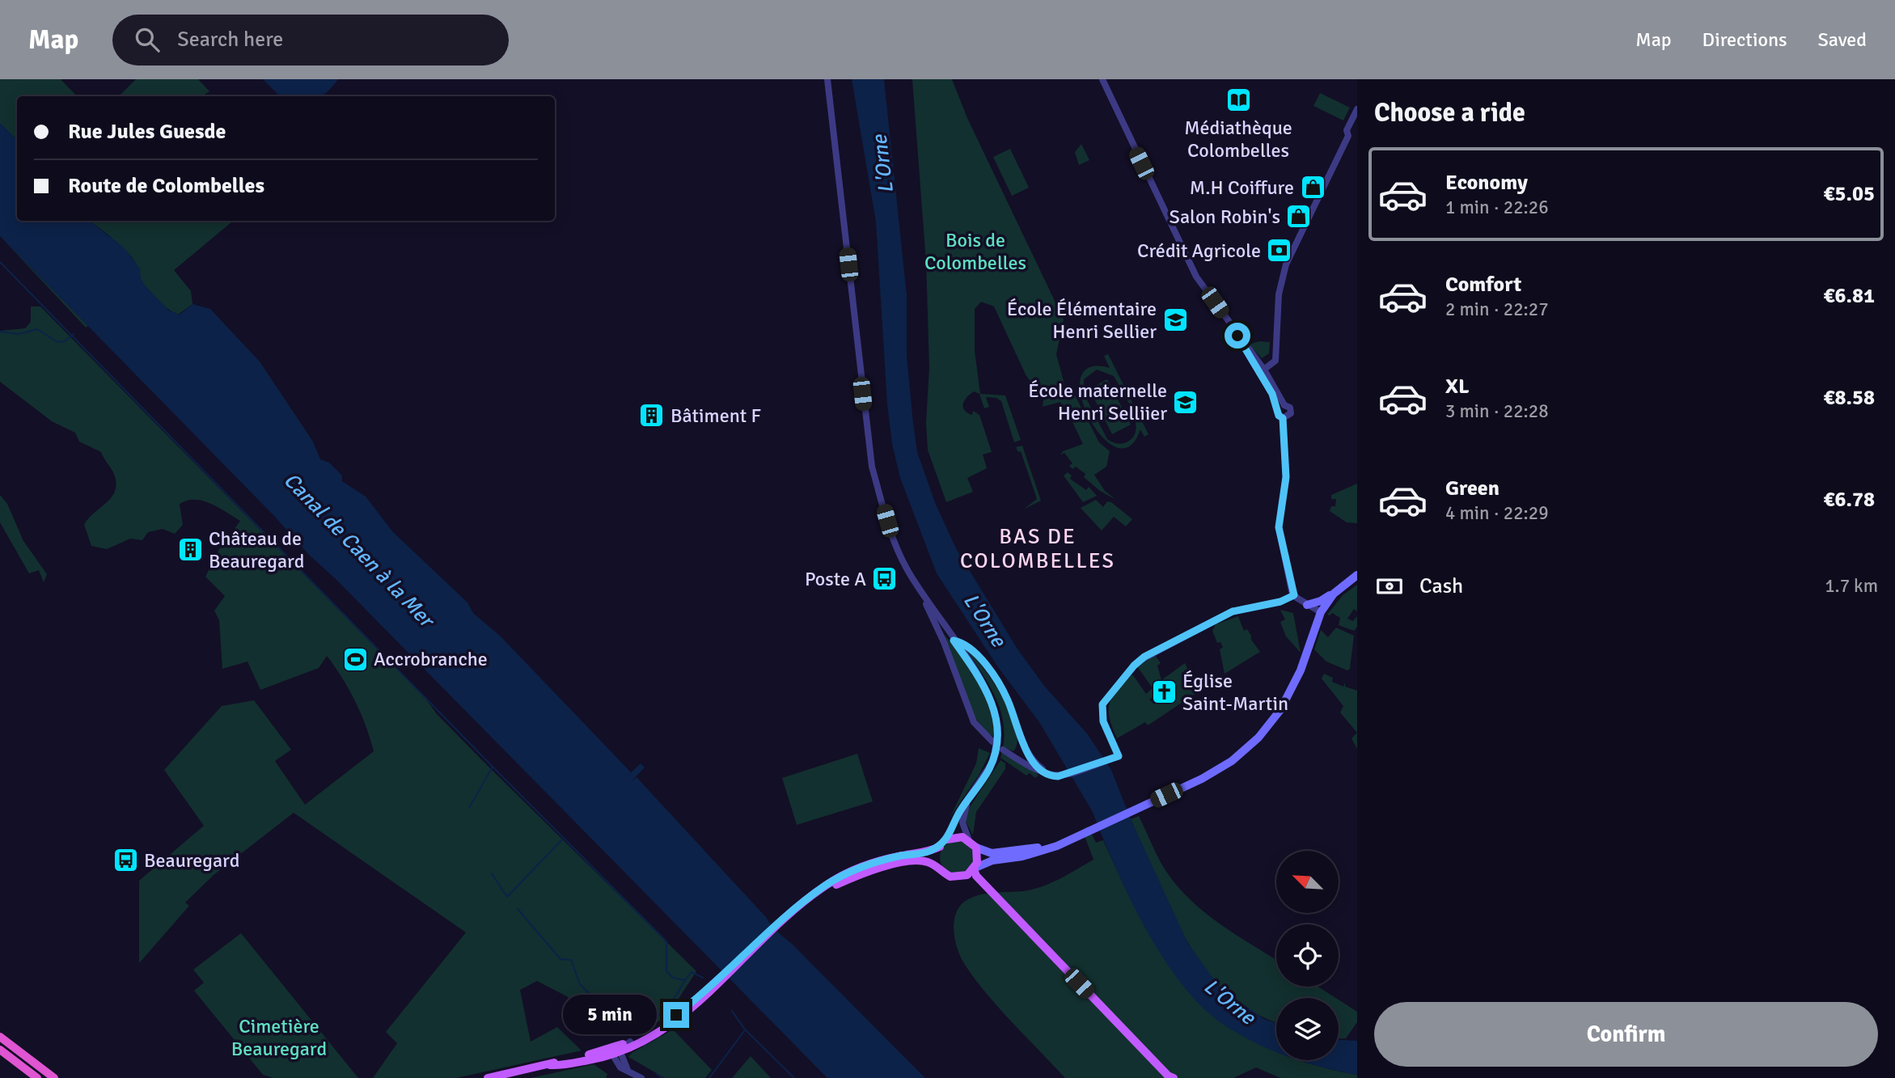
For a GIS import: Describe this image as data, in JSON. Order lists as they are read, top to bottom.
{
  "districts": ["BAS DE COLOMBELLES"],
  "water": ["L'Orne", "Canal de Caen à la Mer"],
  "parks": ["Bois de Colombelles", "Cimetière Beauregard"],
  "places": {
    "library": ["Médiathèque Colombelles"],
    "shop": ["M.H Coiffure", "Salon Robin's"],
    "bank": ["Crédit Agricole"],
    "school or university": ["École Élémentaire Henri Sellier", "École maternelle Henri Selliier"],
    "building": ["Bâtiment F", "Château de Beauregard"],
    "bus stop": ["Poste A", "Beauregard"],
    "sports": ["Accrobranche"],
    "church": ["Église Saint-Martin"]
  },
  "north": "top left",
  "page": {
    "header": "Map",
    "search": "Search here",
    "nav": ["Map", "Directions", "Saved"],
    "heading": "Choose a ride",
    "banner": ["Rue Jules Guesde", "Route de Colombelles"],
    "list": [
      {
        "name": "Economy",
        "note": "1 min · 22:26",
        "value": "€5.05"
      },
      {
        "name": "Comfort",
        "note": "2 min · 22:27",
        "value": "€6.81"
      },
      {
        "name": "XL",
        "note": "3 min · 22:28",
        "value": "€8.58"
      },
      {
        "name": "Green",
        "note": "4 min · 22:29",
        "value": "€6.78"
      }
    ],
    "pay": ["Cash", "1.7 km"],
    "buttons": "Confirm",
    "bubble": "5 min"
  }
}
